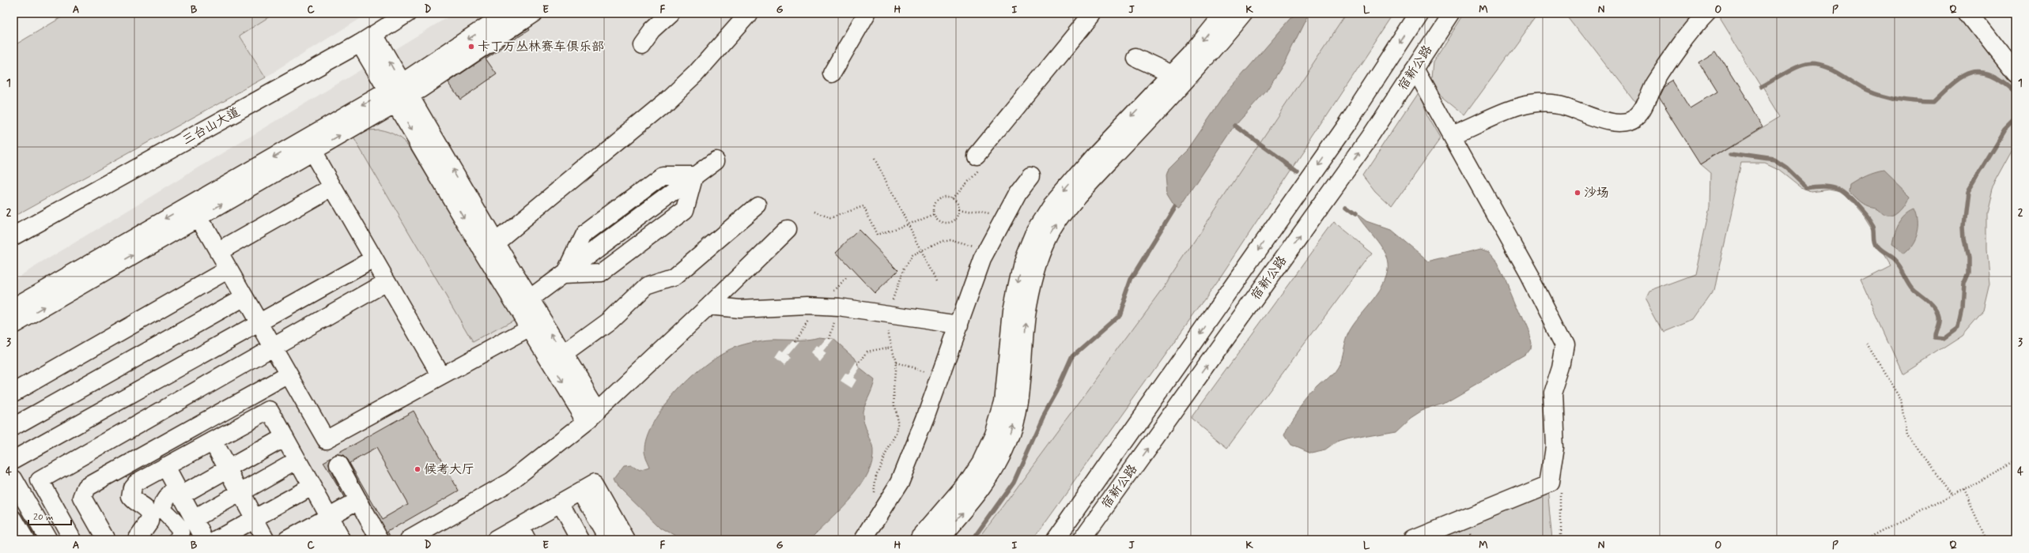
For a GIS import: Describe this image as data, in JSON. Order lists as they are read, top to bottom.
{
  "streets": {
    "main road": ["宿新公路", "三台山大道"]
  },
  "places": ["卡丁万丛林赛车俱乐部", "沙场", "候考大厅"],
  "scale_bar": "20 m",
  "grid": {
    "columns": [
      "A",
      "B",
      "C",
      "D",
      "E",
      "F",
      "G",
      "H",
      "I",
      "J",
      "K",
      "L",
      "M",
      "N",
      "O",
      "P",
      "Q"
    ],
    "rows": [
      "1",
      "2",
      "3",
      "4"
    ]
  }
}
